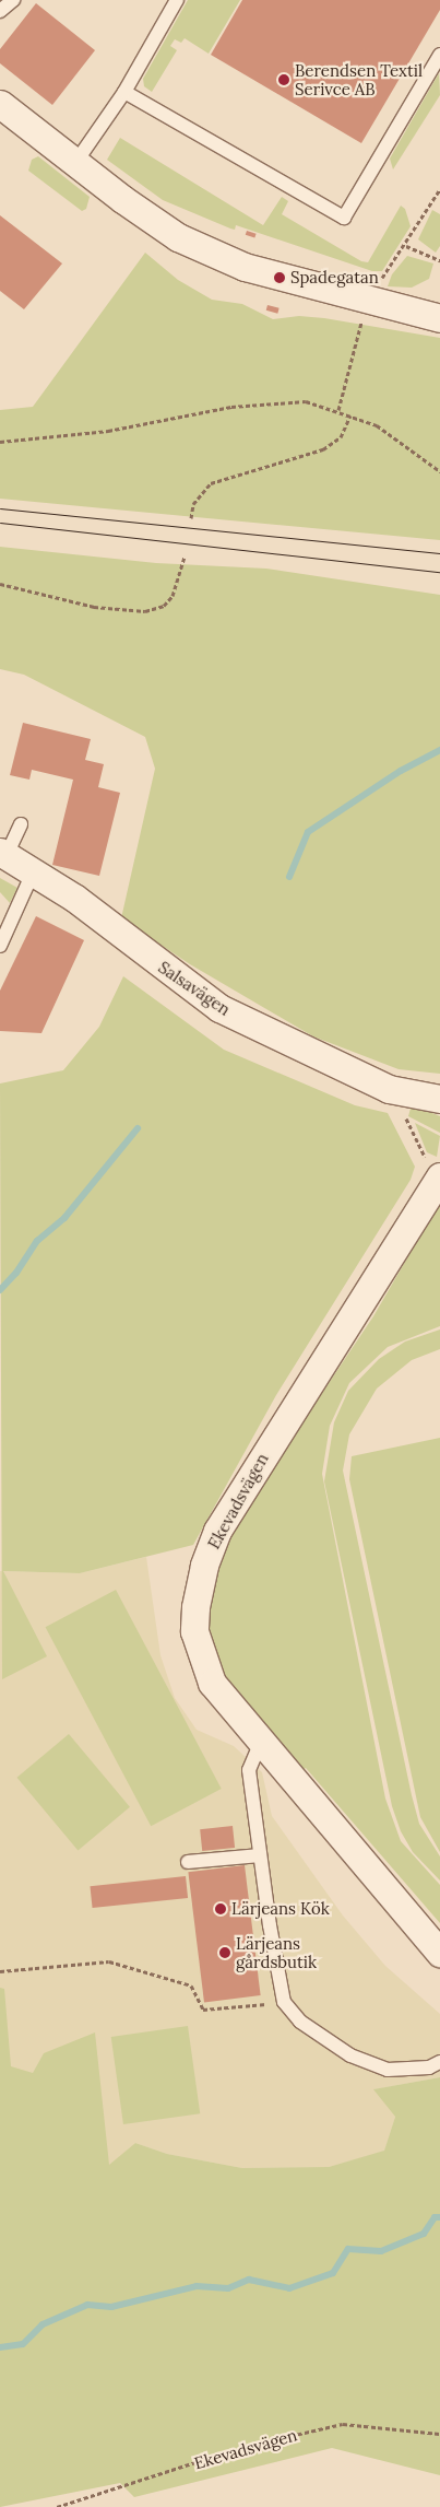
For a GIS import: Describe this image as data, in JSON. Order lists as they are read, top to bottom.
{
  "streets": {
    "street": ["Salsavägen", "Ekevadsvägen"]
  },
  "places": [
    "Berendsen Textil Serivce AB",
    "Spadegatan",
    "Lärjeans Kök",
    "Lärjeans gårdsbutik"
  ]
}
